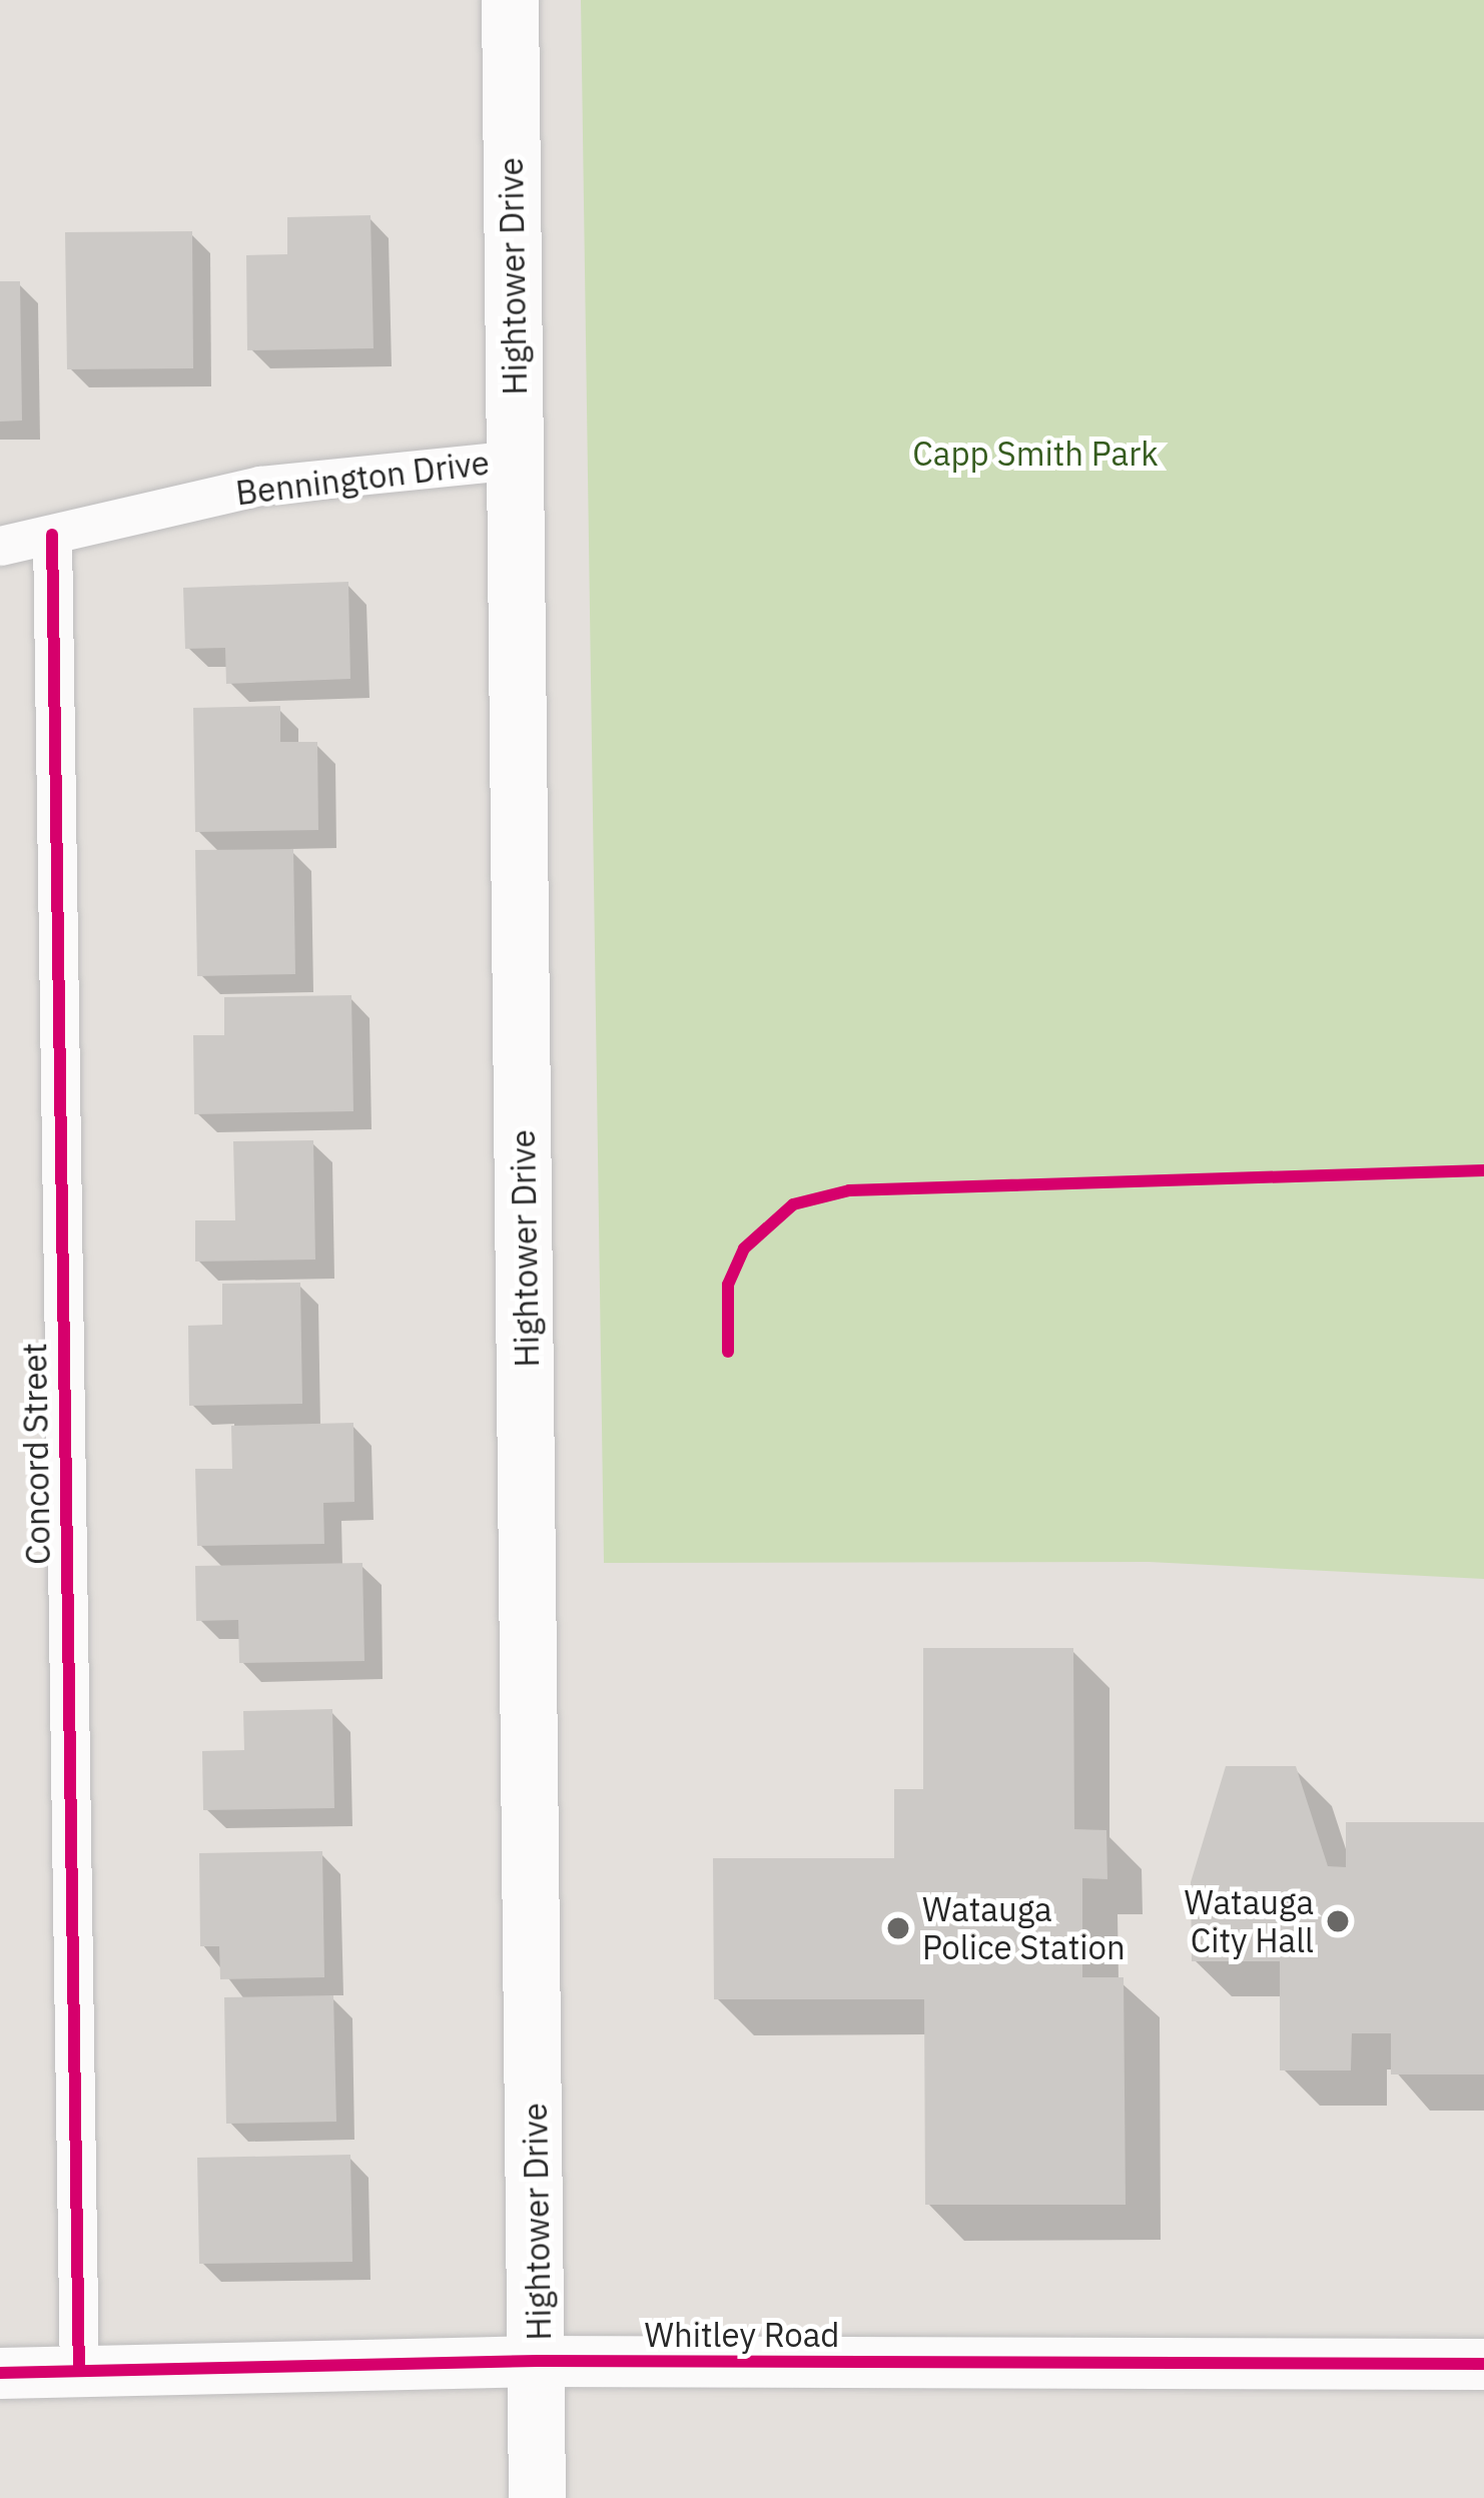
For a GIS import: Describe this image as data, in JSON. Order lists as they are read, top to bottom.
{
  "streets": {
    "main road": ["Hightower Drive"],
    "street": ["Bennington Drive", "Concord Street", "Whitley Road"]
  },
  "crossings": [
    ["Hightower Drive", "Bennington Drive"],
    ["Hightower Drive", "Whitley Road"],
    ["Bennington Drive", "Concord Street"],
    ["Concord Street", "Whitley Road"]
  ],
  "parks": ["Capp Smith Park"],
  "places": ["Watauga City Hall", "Watauga Police Station"]
}
